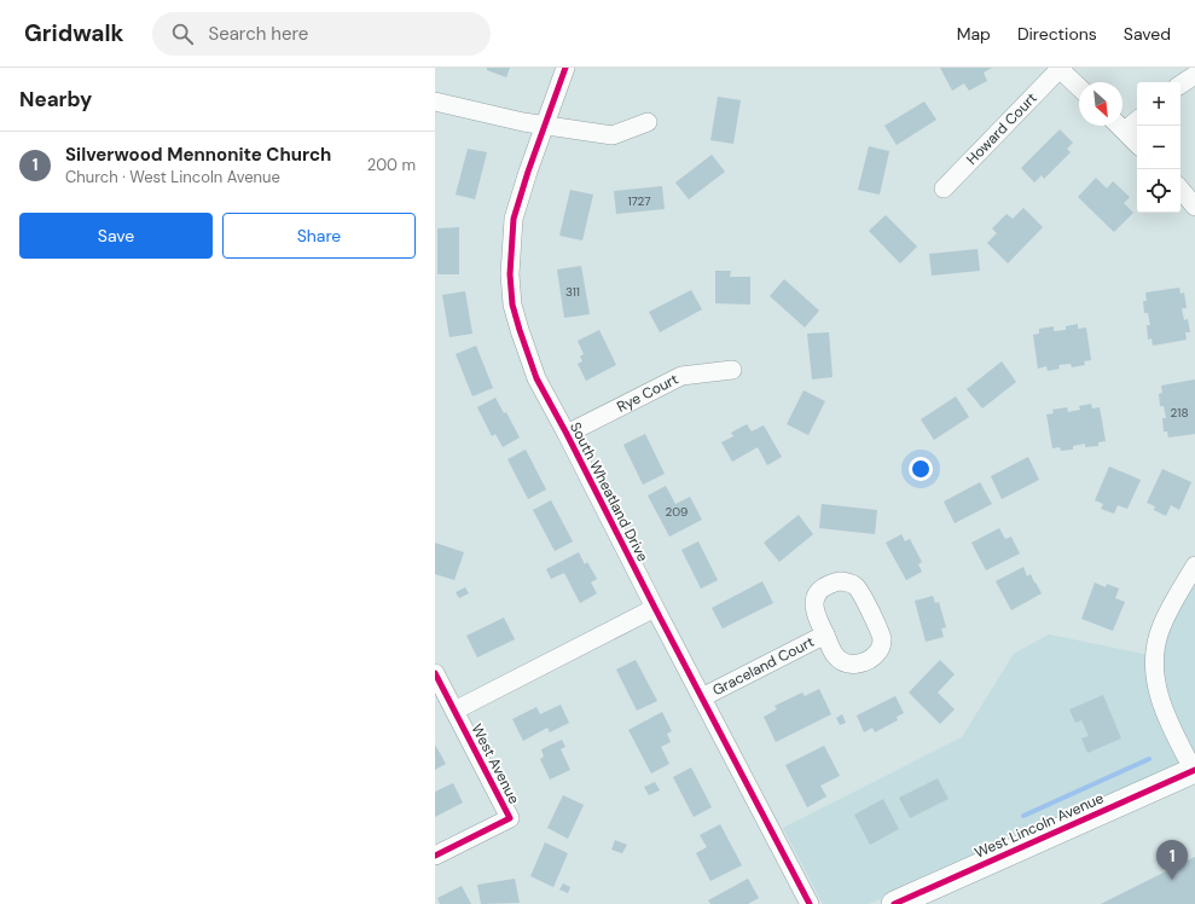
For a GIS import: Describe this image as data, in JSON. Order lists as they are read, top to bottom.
{
  "streets": {
    "street": [
      "Howard Court",
      "Rye Court",
      "South Wheatland Drive",
      "Graceland Court",
      "West Avenue",
      "West Lincoln Avenue"
    ]
  },
  "crossings": [
    ["Rye Court", "South Wheatland Drive"],
    ["South Wheatland Drive", "Graceland Court"],
    ["South Wheatland Drive", "West Avenue"]
  ],
  "house_numbers": [
    "1727",
    "311",
    "218",
    "209"
  ],
  "north": "bottom right",
  "page": {
    "header": "Gridwalk",
    "search": "Search here",
    "nav": ["Map", "Directions", "Saved"],
    "heading": "Nearby",
    "map_buttons": ["+", "−"],
    "list": [
      {
        "mark": "1",
        "name": "Silverwood Mennonite Church",
        "note": "Church · West Lincoln Avenue",
        "value": "200 m"
      }
    ],
    "buttons": ["Save", "Share"],
    "pins": "1"
  }
}
